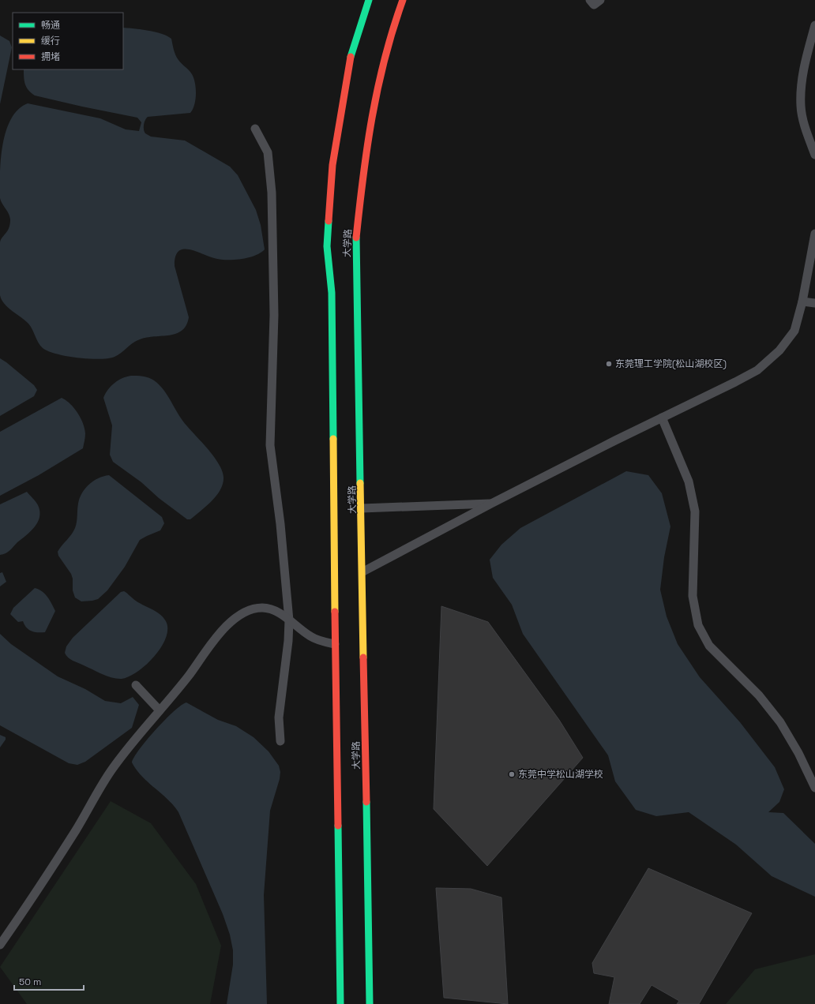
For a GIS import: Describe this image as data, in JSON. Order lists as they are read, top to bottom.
{
  "streets": {
    "main road": ["大学路"]
  },
  "places": ["东莞理工学院(松山湖校区)", "东莞中学松山湖学校"],
  "legend": ["畅通", "缓行", "拥堵"],
  "scale_bar": "50 m"
}
